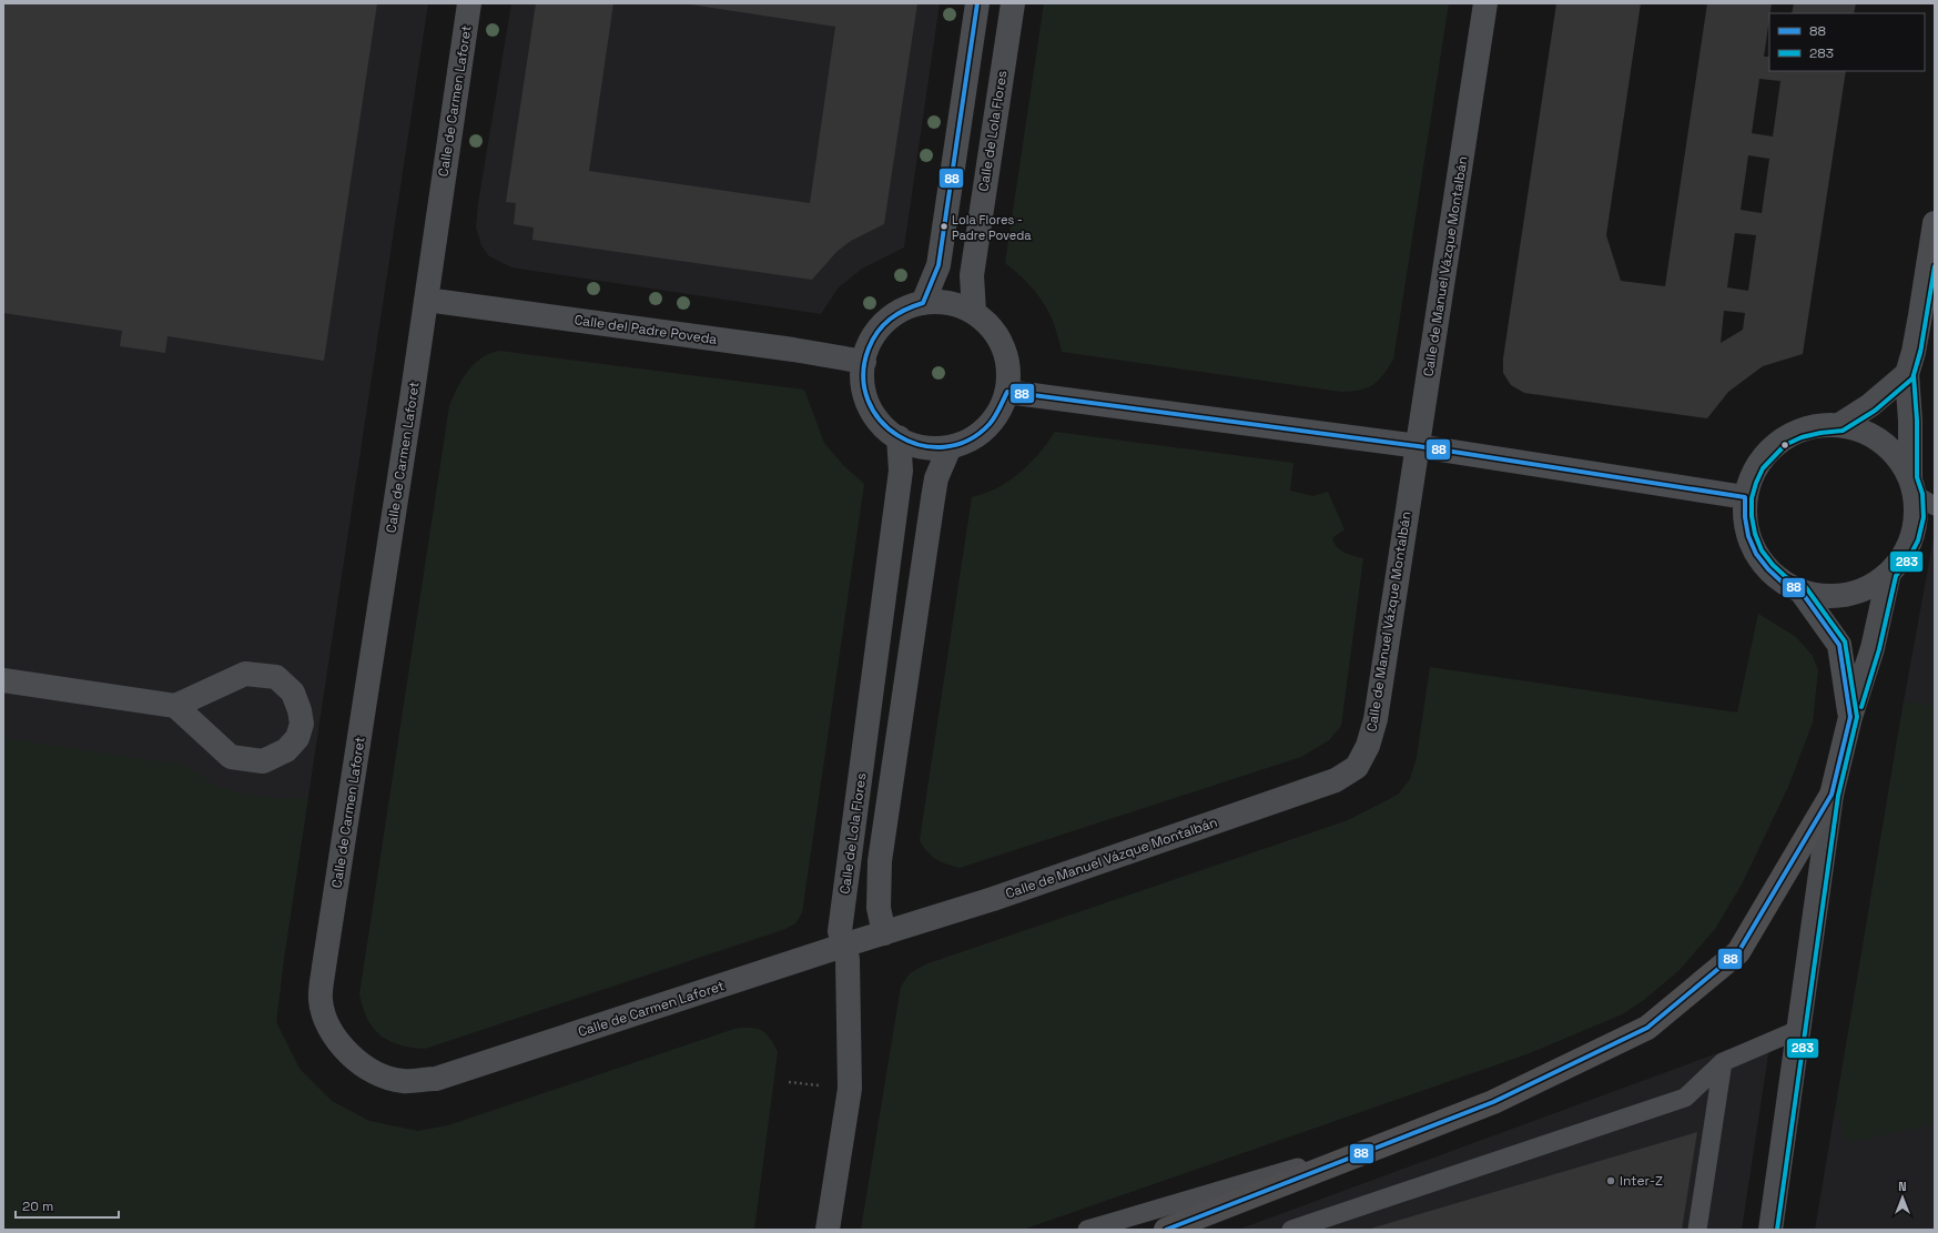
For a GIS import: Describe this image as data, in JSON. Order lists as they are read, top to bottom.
{
  "streets": {
    "street": [
      "Calle de Carmen Laforet",
      "Calle de Lola Flores",
      "Calle de Manuel Vázque Montalbán",
      "Calle del Padre Poveda"
    ]
  },
  "crossings": [
    ["Calle de Carmen Laforet", "Calle de Lola Flores"],
    ["Calle de Carmen Laforet", "Calle de Manuel Vázque Montalbán"],
    ["Calle de Carmen Laforet", "Calle del Padre Poveda"],
    ["Calle de Lola Flores", "Calle del Padre Poveda"]
  ],
  "places": ["Lola Flores - Padre Poveda", "Inter-Z"],
  "lines": ["transit line 88", "transit line 283"],
  "legend": ["88", "283"],
  "scale_bar": "20 m",
  "north": "top"
}
